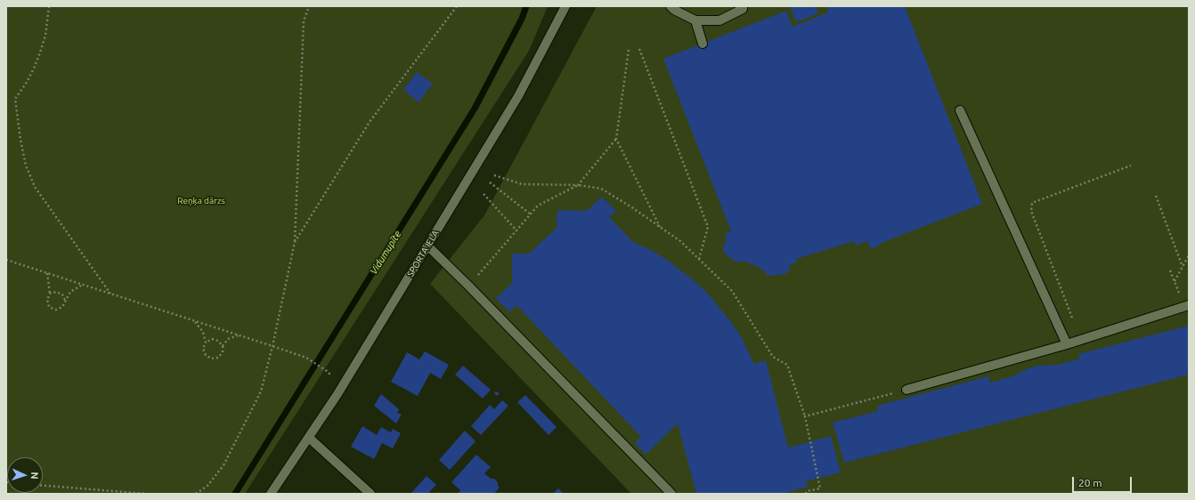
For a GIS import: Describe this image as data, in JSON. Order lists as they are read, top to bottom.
{
  "streets": {
    "street": ["SPORTA IELA"]
  },
  "water": ["Vidumupīte"],
  "parks": ["Reņķa dārzs"],
  "scale_bar": "20 m",
  "north": "right"
}
